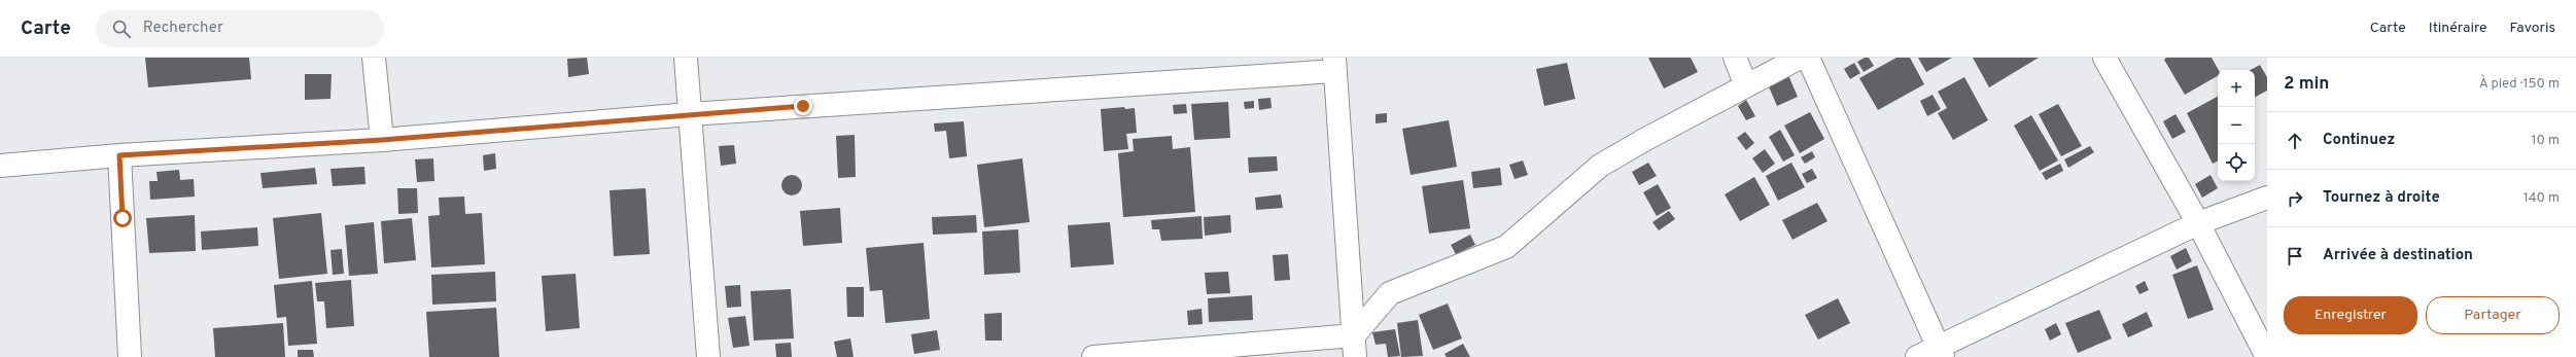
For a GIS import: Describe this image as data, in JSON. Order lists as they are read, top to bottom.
{
  "page": {
    "header": "Carte",
    "search": "Rechercher",
    "nav": ["Carte", "Itinéraire", "Favoris"],
    "heading": ["2 min", "À pied · 150 m"],
    "map_buttons": ["+", "−"],
    "list": [
      ["Continuez", "10 m"],
      ["Tournez à droite", "140 m"],
      "Arrivée à destination"
    ],
    "buttons": ["Enregistrer", "Partager"]
  }
}
